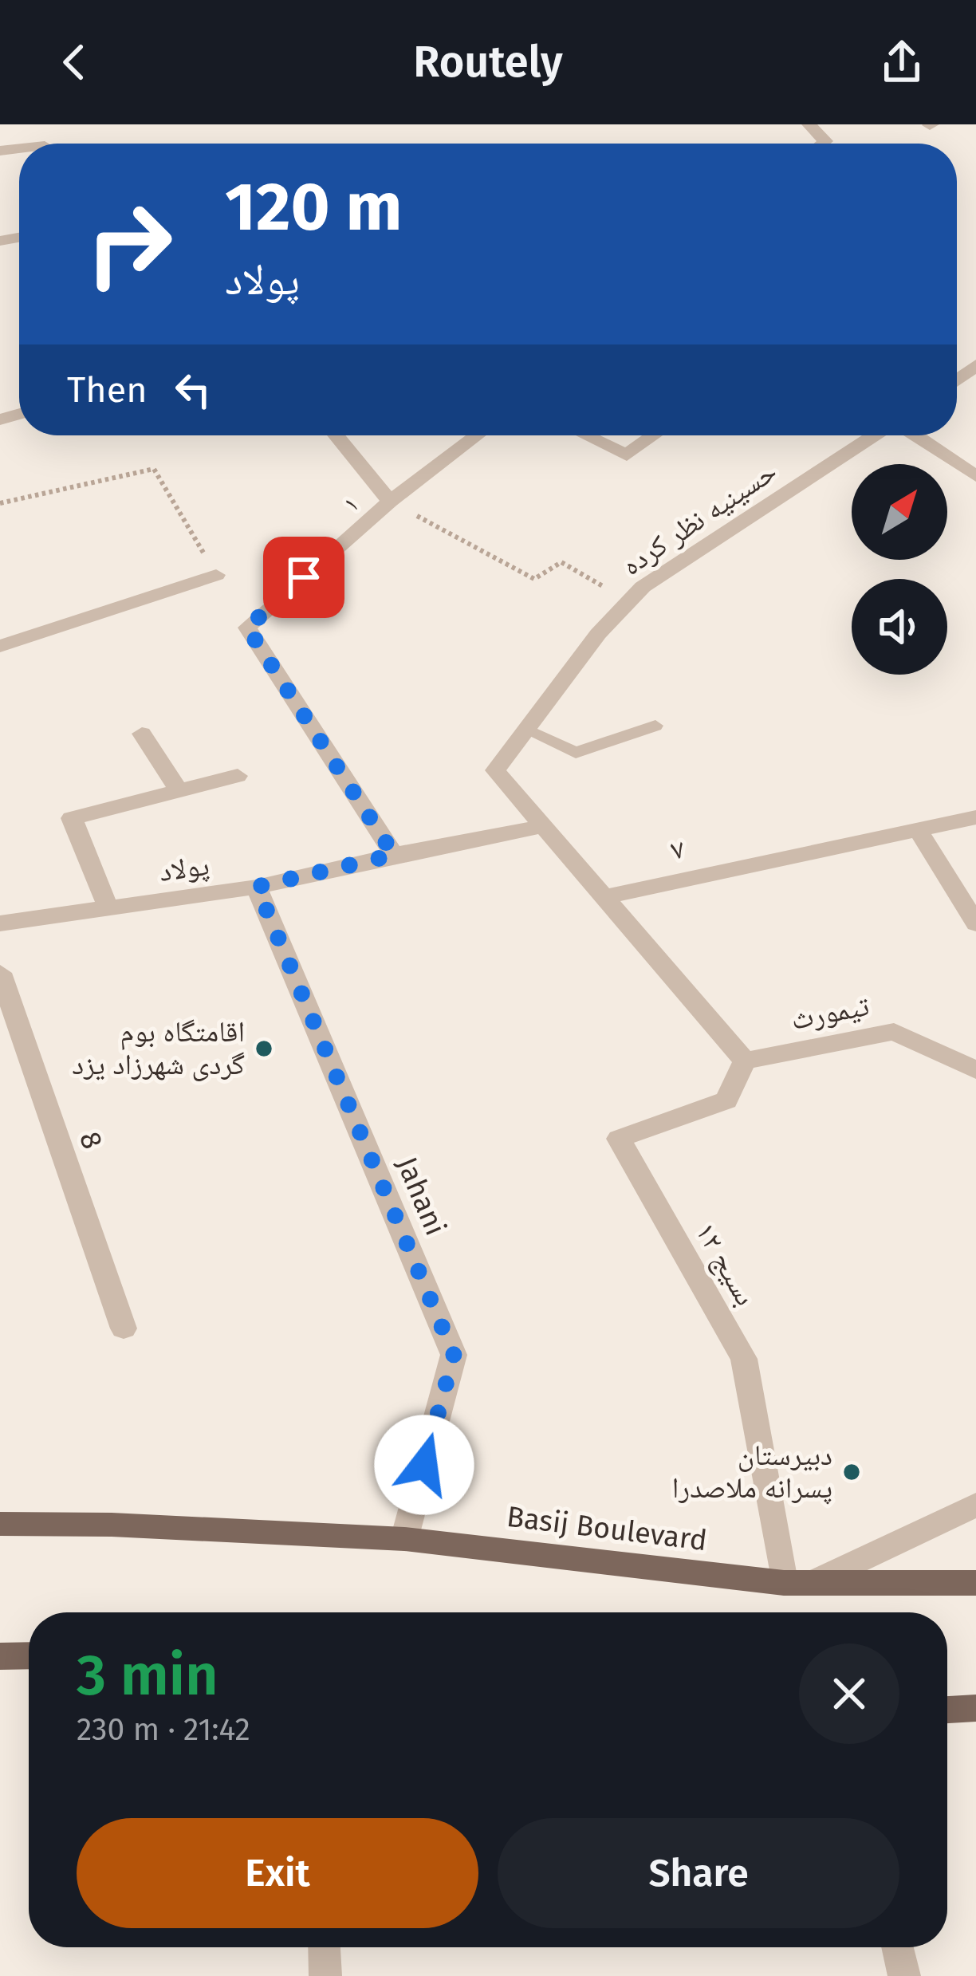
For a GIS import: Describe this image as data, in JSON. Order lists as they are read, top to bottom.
{
  "streets": {
    "main road": ["Basij Boulevard"],
    "street": [
      "۱",
      "حسینیه نظر کرده",
      "۷",
      "پولاد",
      "تیمورث",
      "8",
      "Jahani",
      "بسیج ۱۲"
    ]
  },
  "crossings": [
    ["۱", "پولاد"],
    ["حسینیه نظر کرده", "پولاد"],
    ["پولاد", "Jahani"],
    ["تیمورث", "بسیج ۱۲"],
    ["Jahani", "Basij Boulevard"],
    ["بسیج ۱۲", "Basij Boulevard"]
  ],
  "places": ["اقامتگاه بوم گردی شهرزاد یزد", "دبیرستان پسرانه ملاصدرا"],
  "north": "top right",
  "page": {
    "header": "Routely",
    "turn": ["120 m", "پولاد"],
    "then": "Then",
    "heading": ["3 min", "230 m · 21:42"],
    "buttons": ["Exit", "Share"]
  }
}
